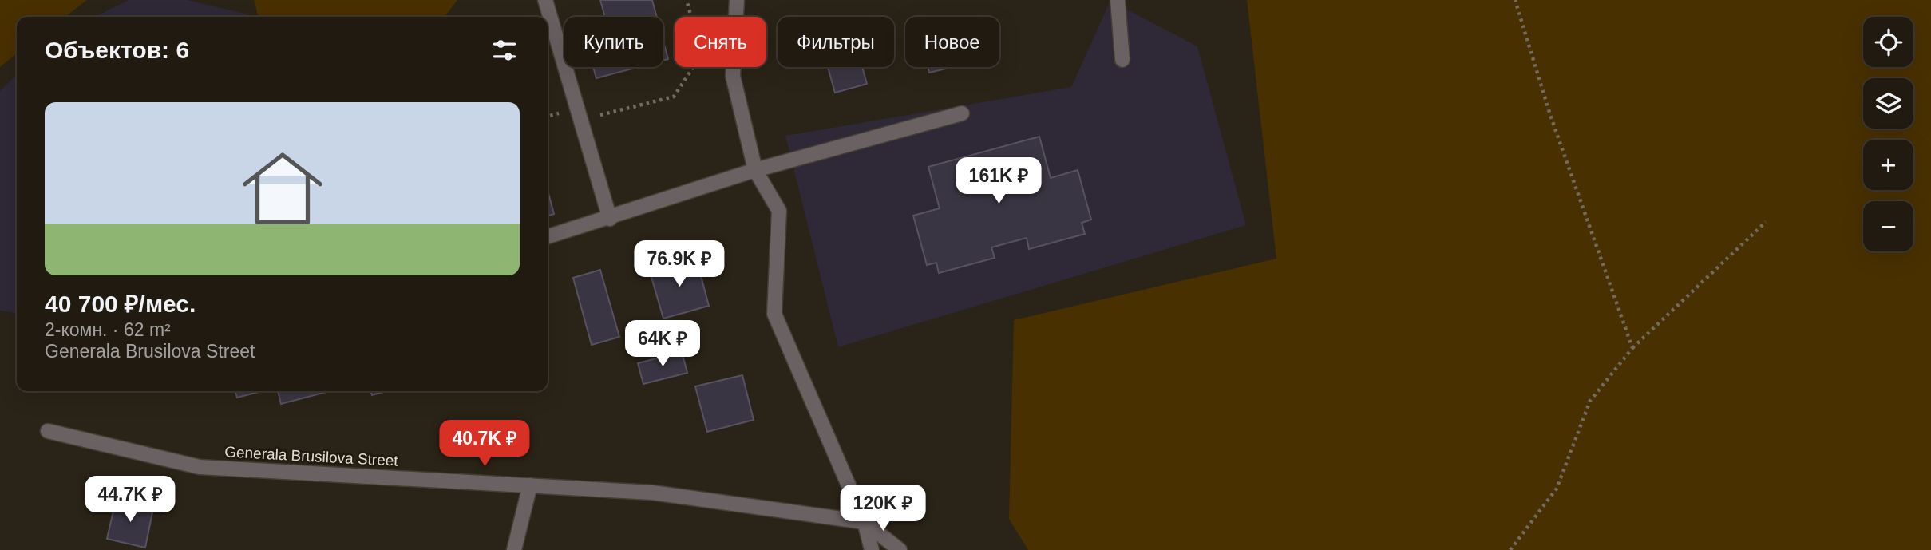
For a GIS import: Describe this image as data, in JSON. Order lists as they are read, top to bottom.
{
  "streets": {
    "street": ["Generala Brusilova Street"]
  },
  "page": {
    "map_buttons": ["+", "−"],
    "chip": [
      "Купить",
      "Снять",
      "Фильтры",
      "Новое"
    ],
    "heading": "Объектов: 6",
    "list": [
      {
        "name": "40 700 ₽/мес.",
        "note": "2-комн. · 62 m² · Generala Brusilova Street"
      }
    ],
    "price": [
      "161K ₽",
      "76.9K ₽",
      "64K ₽",
      "40.7K ₽",
      "44.7K ₽",
      "120K ₽"
    ]
  }
}
